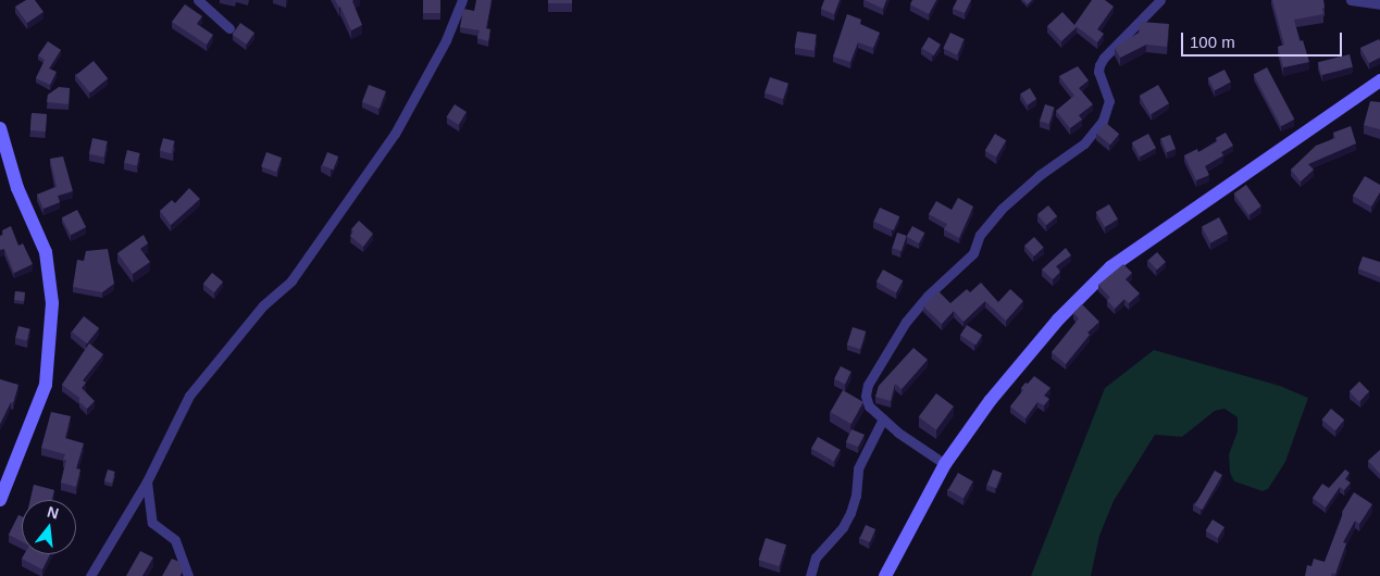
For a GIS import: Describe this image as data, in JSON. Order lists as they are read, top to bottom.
{
  "scale_bar": "100 m",
  "north": "top"
}
